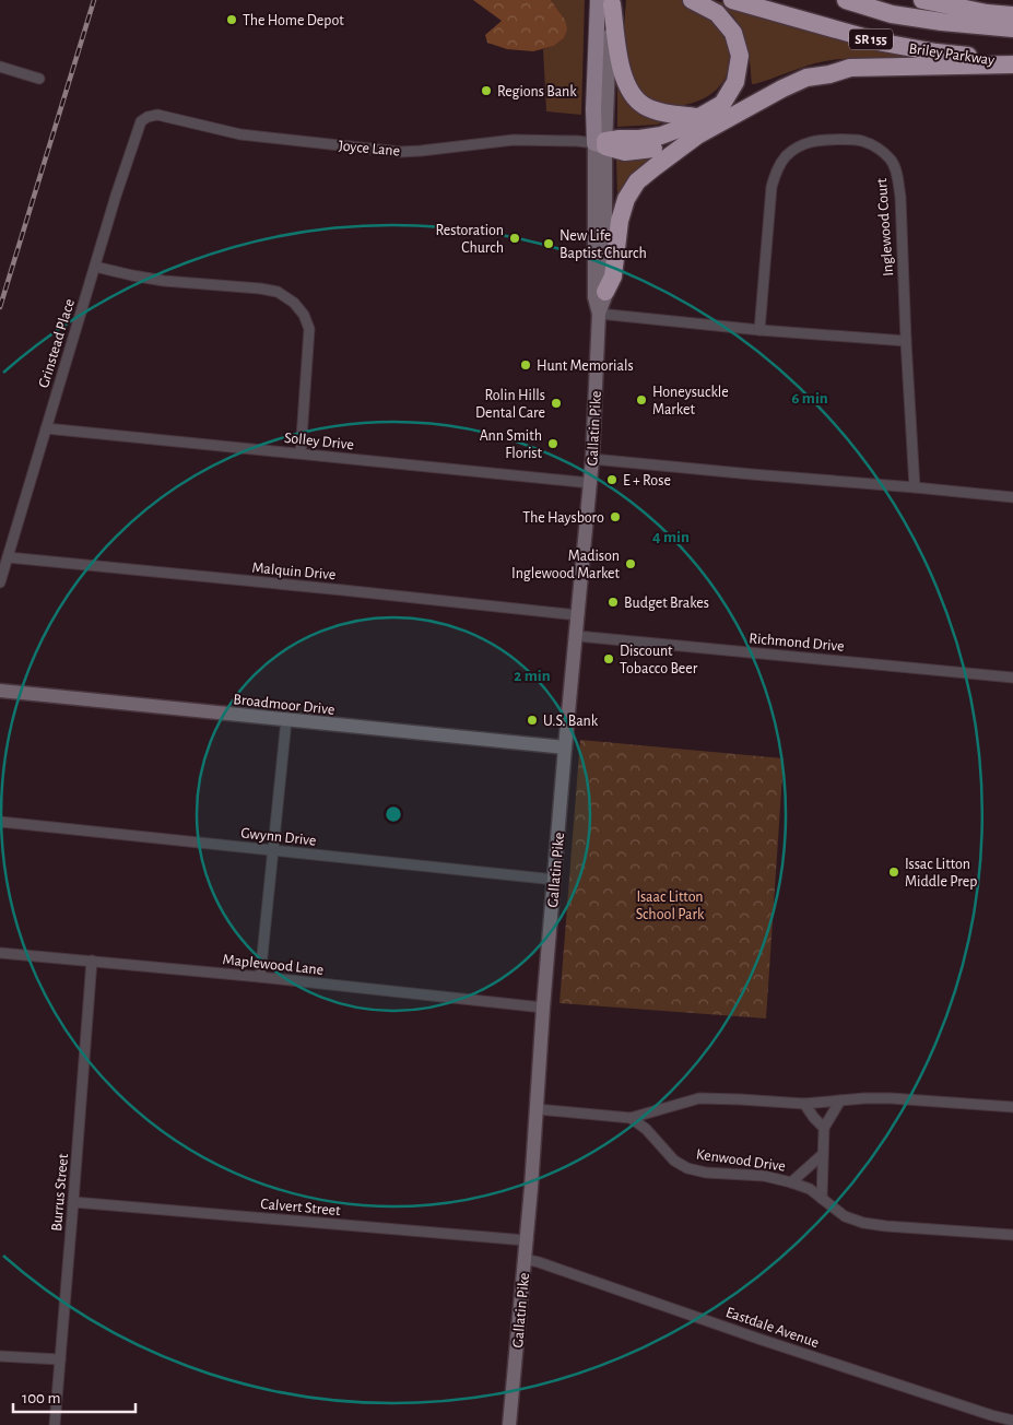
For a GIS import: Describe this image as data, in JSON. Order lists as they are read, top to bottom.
{
  "streets": {
    "highway": ["SR 155", "Briley Parkway"],
    "main road": ["Gallatin Pike", "Broadmoor Drive"],
    "street": [
      "Joyce Lane",
      "Inglewood Court",
      "Grinstead Place",
      "Solley Drive",
      "Malquin Drive",
      "Richmond Drive",
      "Gwynn Drive",
      "Maplewood Lane",
      "Kenwood Drive",
      "Burrus Street",
      "Calvert Street",
      "Eastdale Avenue"
    ]
  },
  "crossings": [
    ["Joyce Lane", "Grinstead Place"],
    ["Joyce Lane", "Gallatin Pike"],
    ["Grinstead Place", "Solley Drive"],
    ["Grinstead Place", "Malquin Drive"],
    ["Gallatin Pike", "Solley Drive"],
    ["Gallatin Pike", "Malquin Drive"],
    ["Gallatin Pike", "Richmond Drive"],
    ["Gallatin Pike", "Broadmoor Drive"],
    ["Gallatin Pike", "Gwynn Drive"],
    ["Gallatin Pike", "Maplewood Lane"],
    ["Gallatin Pike", "Calvert Street"],
    ["Gallatin Pike", "Eastdale Avenue"],
    ["Maplewood Lane", "Burrus Street"],
    ["Burrus Street", "Calvert Street"]
  ],
  "parks": ["Isaac Litton School Park"],
  "places": [
    "The Home Depot",
    "Regions Bank",
    "Restoration Church",
    "New Life Baptist Church",
    "Hunt Memorials",
    "Honeysuckle Market",
    "Rolin Hills Dental Care",
    "Ann Smith Florist",
    "E + Rose",
    "The Haysboro",
    "Madison Inglewood Market",
    "Budget Brakes",
    "Discount Tobacco Beer",
    "U.S. Bank",
    "Issac Litton Middle Prep"
  ],
  "scale_bar": "100 m",
  "rings": ["6 min", "4 min", "2 min"]
}
